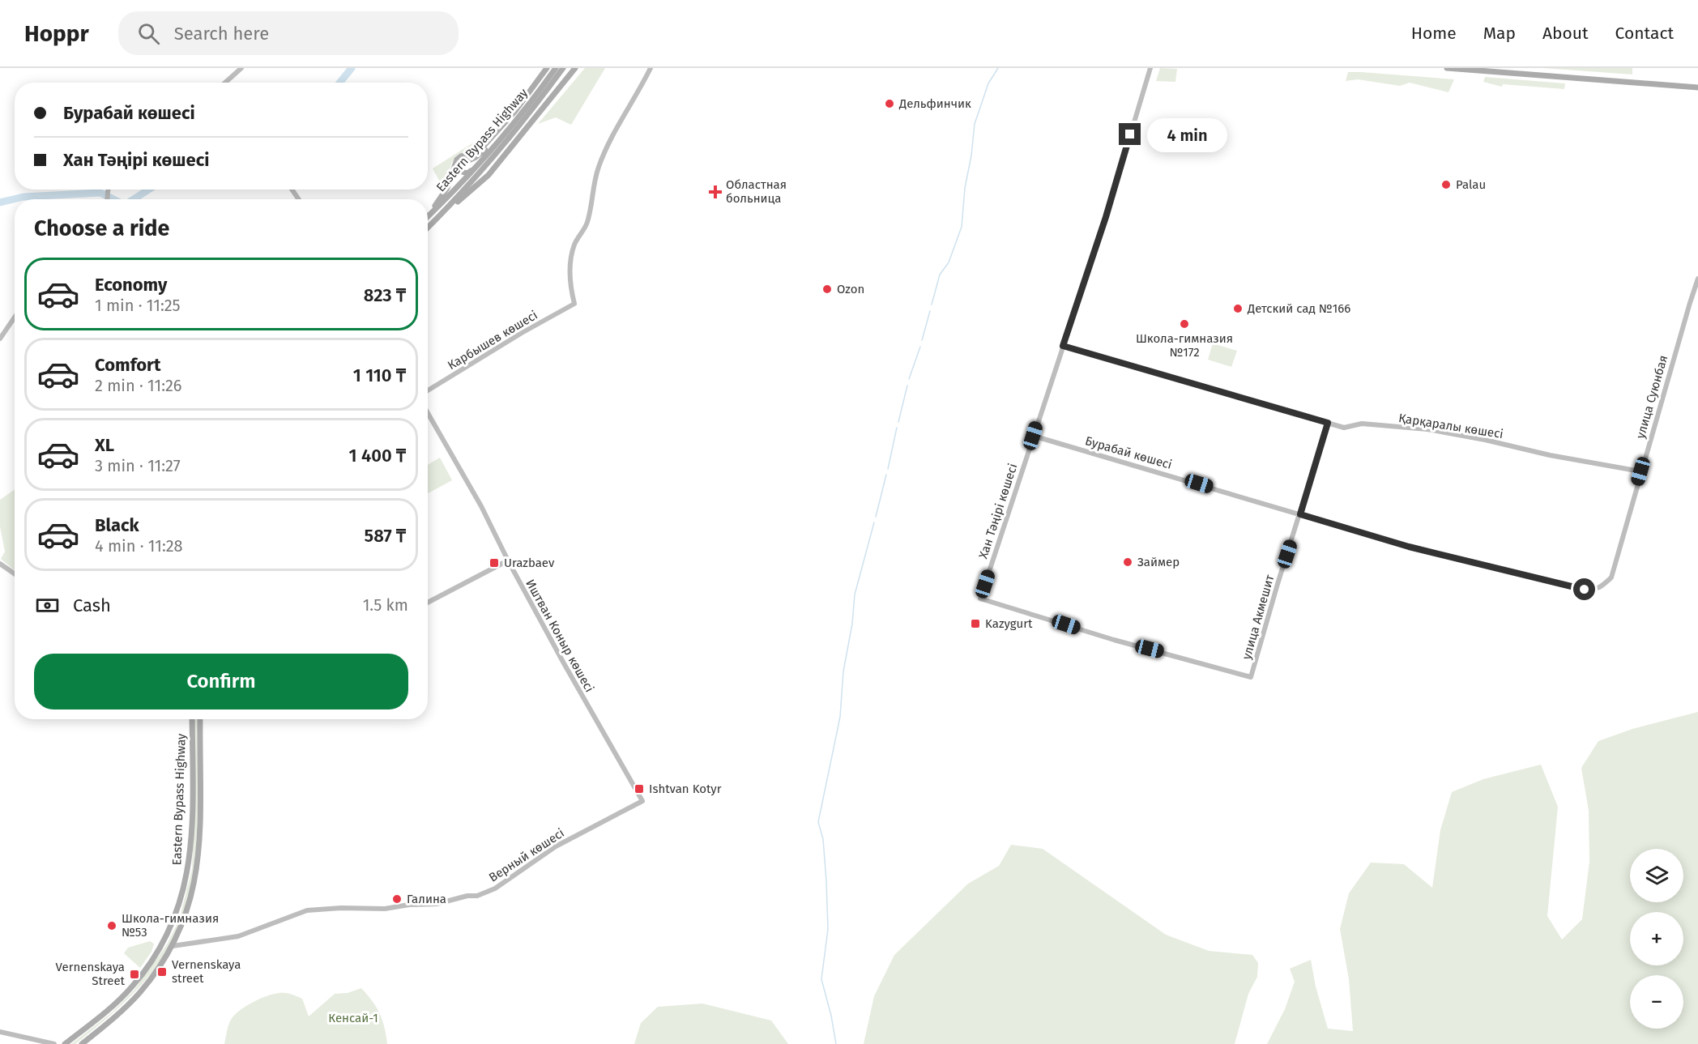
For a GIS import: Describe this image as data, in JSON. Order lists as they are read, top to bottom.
{
  "streets": {
    "main road": ["Eastern Bypass Highway"],
    "street": [
      "Карбышев көшесі",
      "улица Суюнбая",
      "Қарқаралы көшесі",
      "Бурабай көшесі",
      "Хан Тәңірі көшесі",
      "улица Акмешит",
      "Иштван Коныр көшесі",
      "Верный көшесі"
    ]
  },
  "crossings": [
    ["Eastern Bypass Highway", "Верный көшесі"],
    ["улица Суюнбая", "Қарқаралы көшесі"],
    ["улица Суюнбая", "Бурабай көшесі"],
    ["Қарқаралы көшесі", "Хан Тәңірі көшесі"],
    ["Қарқаралы көшесі", "улица Акмешит"],
    ["Бурабай көшесі", "Хан Тәңірі көшесі"],
    ["Бурабай көшесі", "улица Акмешит"],
    ["Хан Тәңірі көшесі", "улица Акмешит"],
    ["Иштван Коныр көшесі", "Верный көшесі"]
  ],
  "parks": ["Кенсай-1"],
  "places": {
    "other": [
      "Дельфинчик",
      "Palau",
      "Ozon",
      "Детский сад №166",
      "Школа-гимназия №172",
      "Займер",
      "Галина",
      "Школа-гимназия №53"
    ],
    "health": ["Областная больница"],
    "transit": [
      "Urazbaev",
      "Kazygurt",
      "Ishtvan Kotyr",
      "Vernenskaya street",
      "Vernenskaya Street"
    ]
  },
  "page": {
    "header": "Hoppr",
    "search": "Search here",
    "nav": [
      "Home",
      "Map",
      "About",
      "Contact"
    ],
    "banner": ["Бурабай көшесі", "Хан Тәңірі көшесі"],
    "bubble": "4 min",
    "heading": "Choose a ride",
    "list": [
      {
        "name": "Economy",
        "note": "1 min · 11:25",
        "value": "823 ₸"
      },
      {
        "name": "Comfort",
        "note": "2 min · 11:26",
        "value": "1 110 ₸"
      },
      {
        "name": "XL",
        "note": "3 min · 11:27",
        "value": "1 400 ₸"
      },
      {
        "name": "Black",
        "note": "4 min · 11:28",
        "value": "587 ₸"
      }
    ],
    "pay": ["Cash", "1.5 km"],
    "buttons": "Confirm",
    "map_buttons": ["+", "−"]
  }
}
